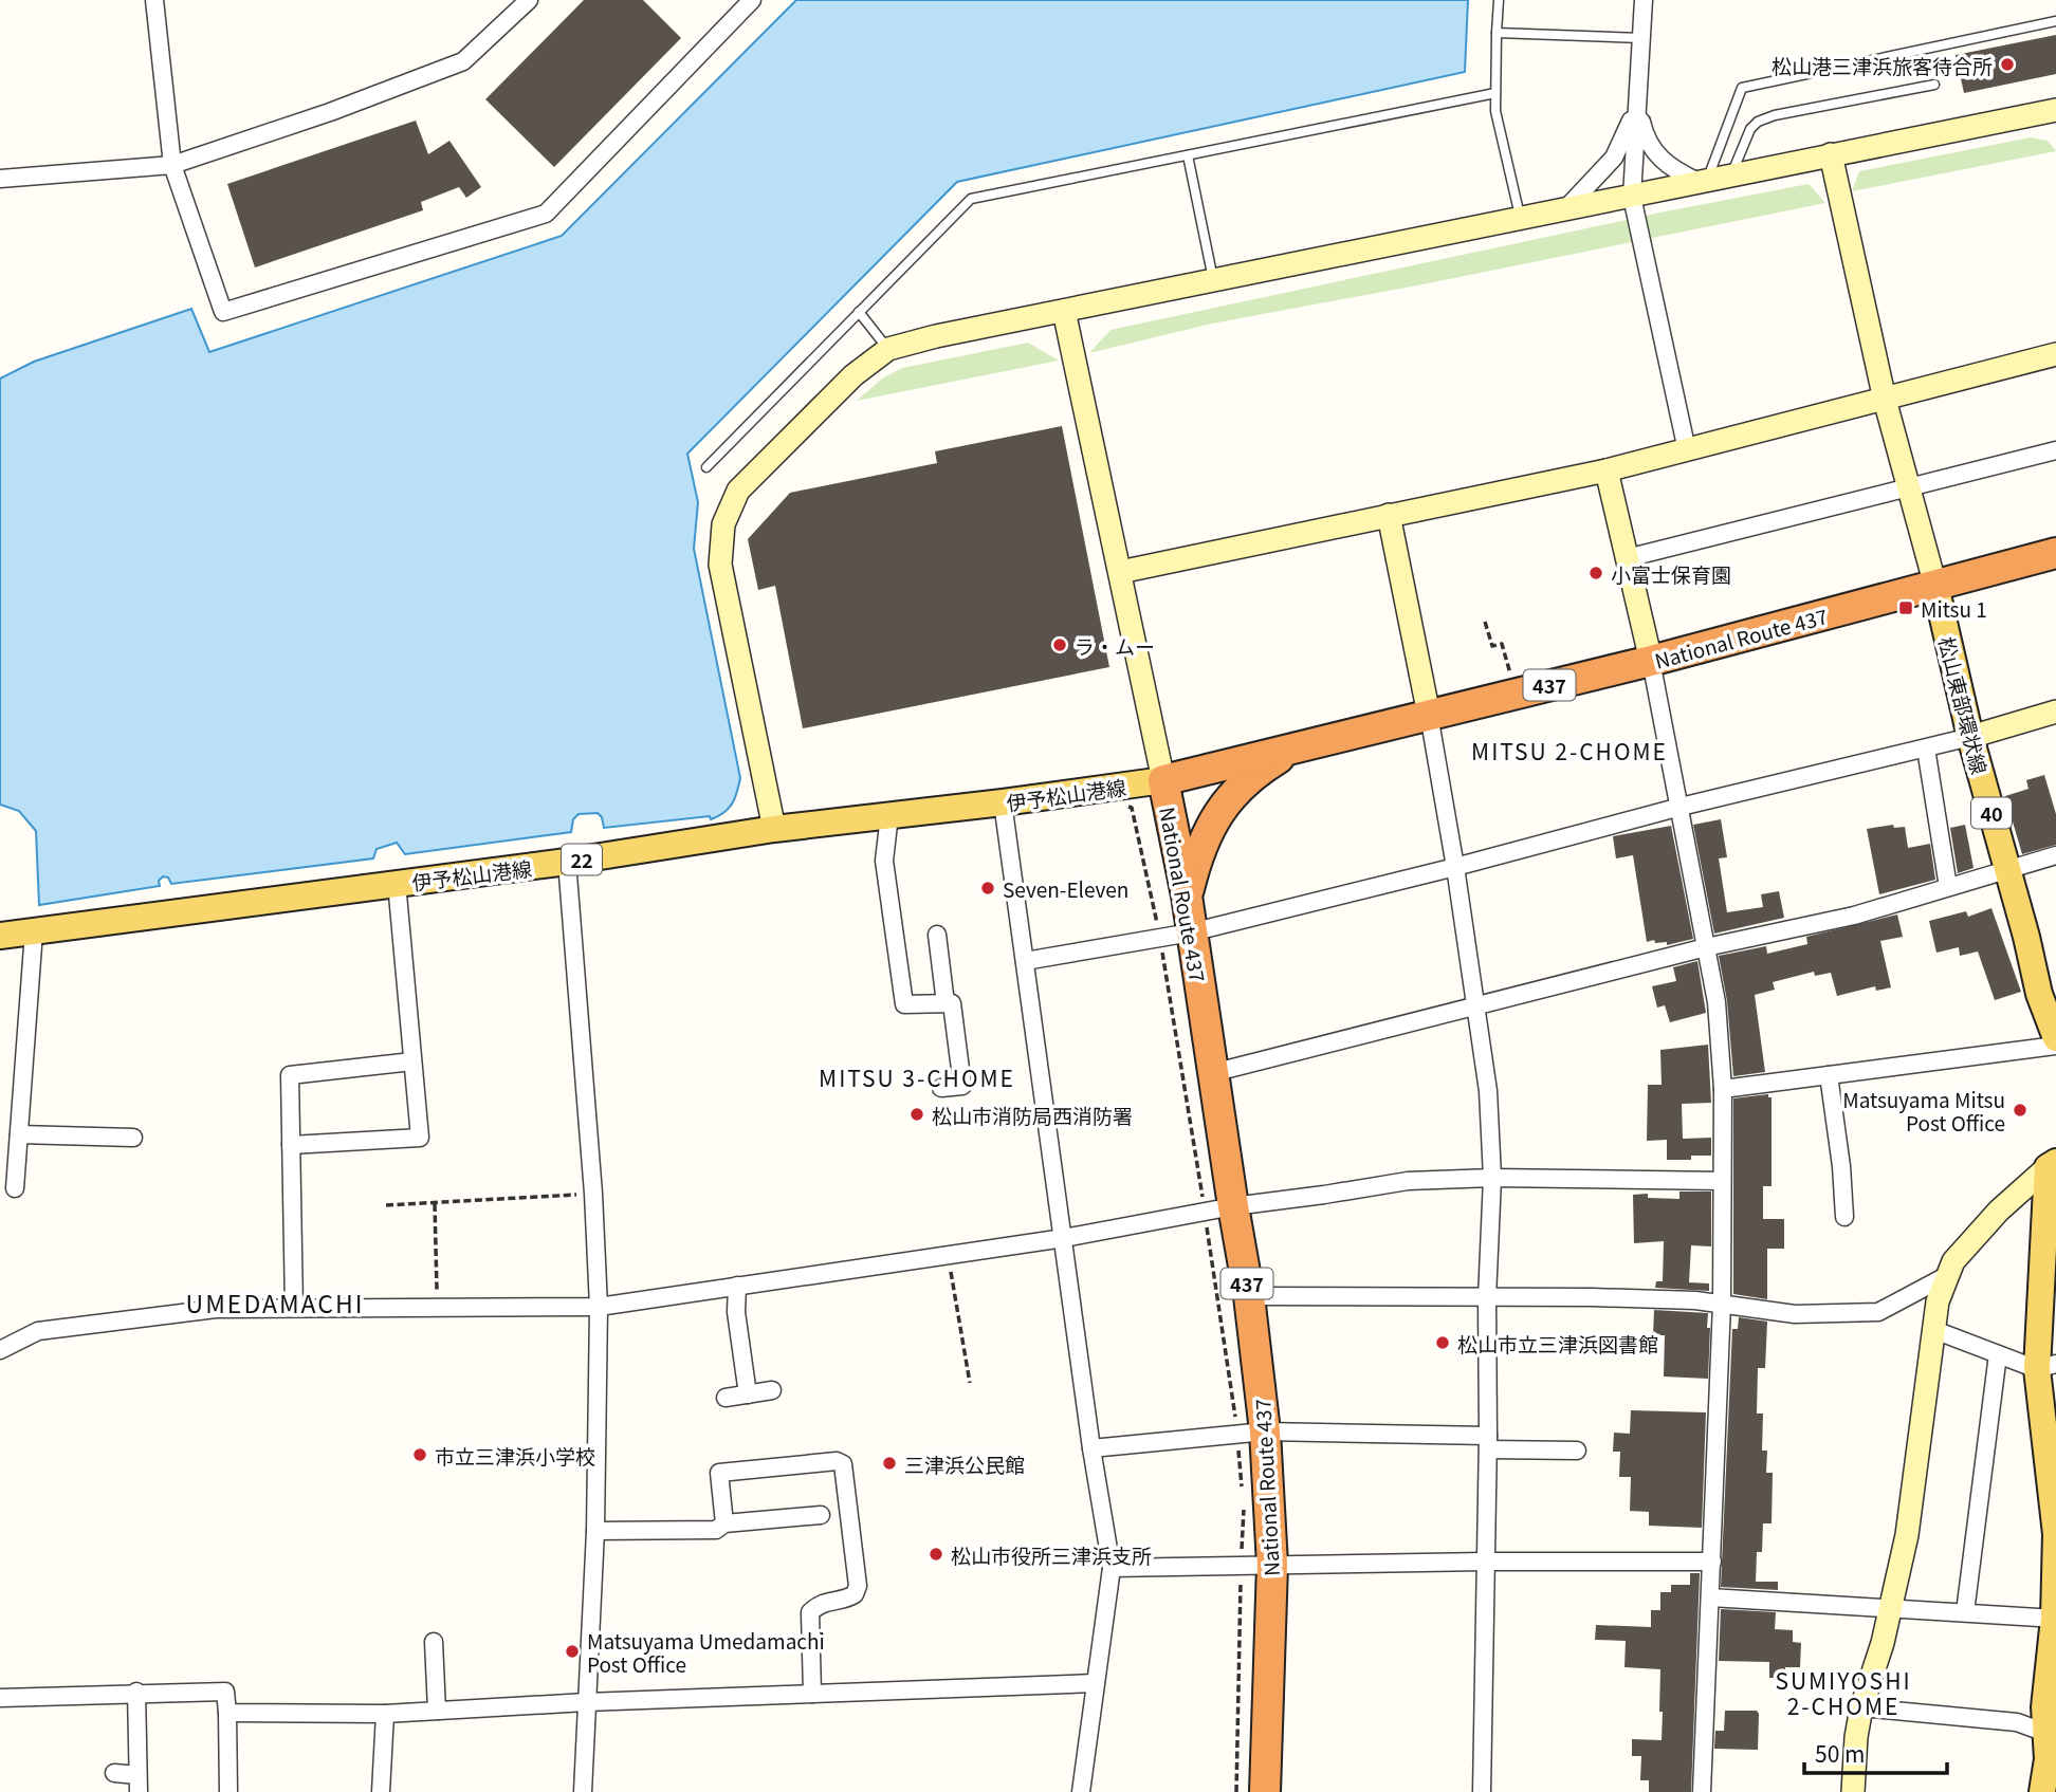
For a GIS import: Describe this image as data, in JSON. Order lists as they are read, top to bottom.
{
  "streets": {
    "highway": ["National Route 437", "437"],
    "main road": [
      "松山東部環状線",
      "伊予松山港線",
      "40",
      "22"
    ]
  },
  "crossings": [
    ["National Route 437", "松山東部環状線"],
    ["National Route 437", "伊予松山港線"]
  ],
  "districts": [
    "MITSU 2-CHOME",
    "MITSU 3-CHOME",
    "UMEDAMACHI",
    "SUMIYOSHI 2-CHOME"
  ],
  "places": {
    "other": [
      "松山港三津浜旅客待合所",
      "小富士保育園",
      "ラ・ムー",
      "Seven-Eleven",
      "Matsuyama Mitsu Post Office",
      "松山市消防局西消防署",
      "松山市立三津浜図書館",
      "市立三津浜小学校",
      "三津浜公民館",
      "松山市役所三津浜支所",
      "Matsuyama Umedamachi Post Office"
    ],
    "transit": ["Mitsu 1"]
  },
  "scale_bar": "50 m"
}
